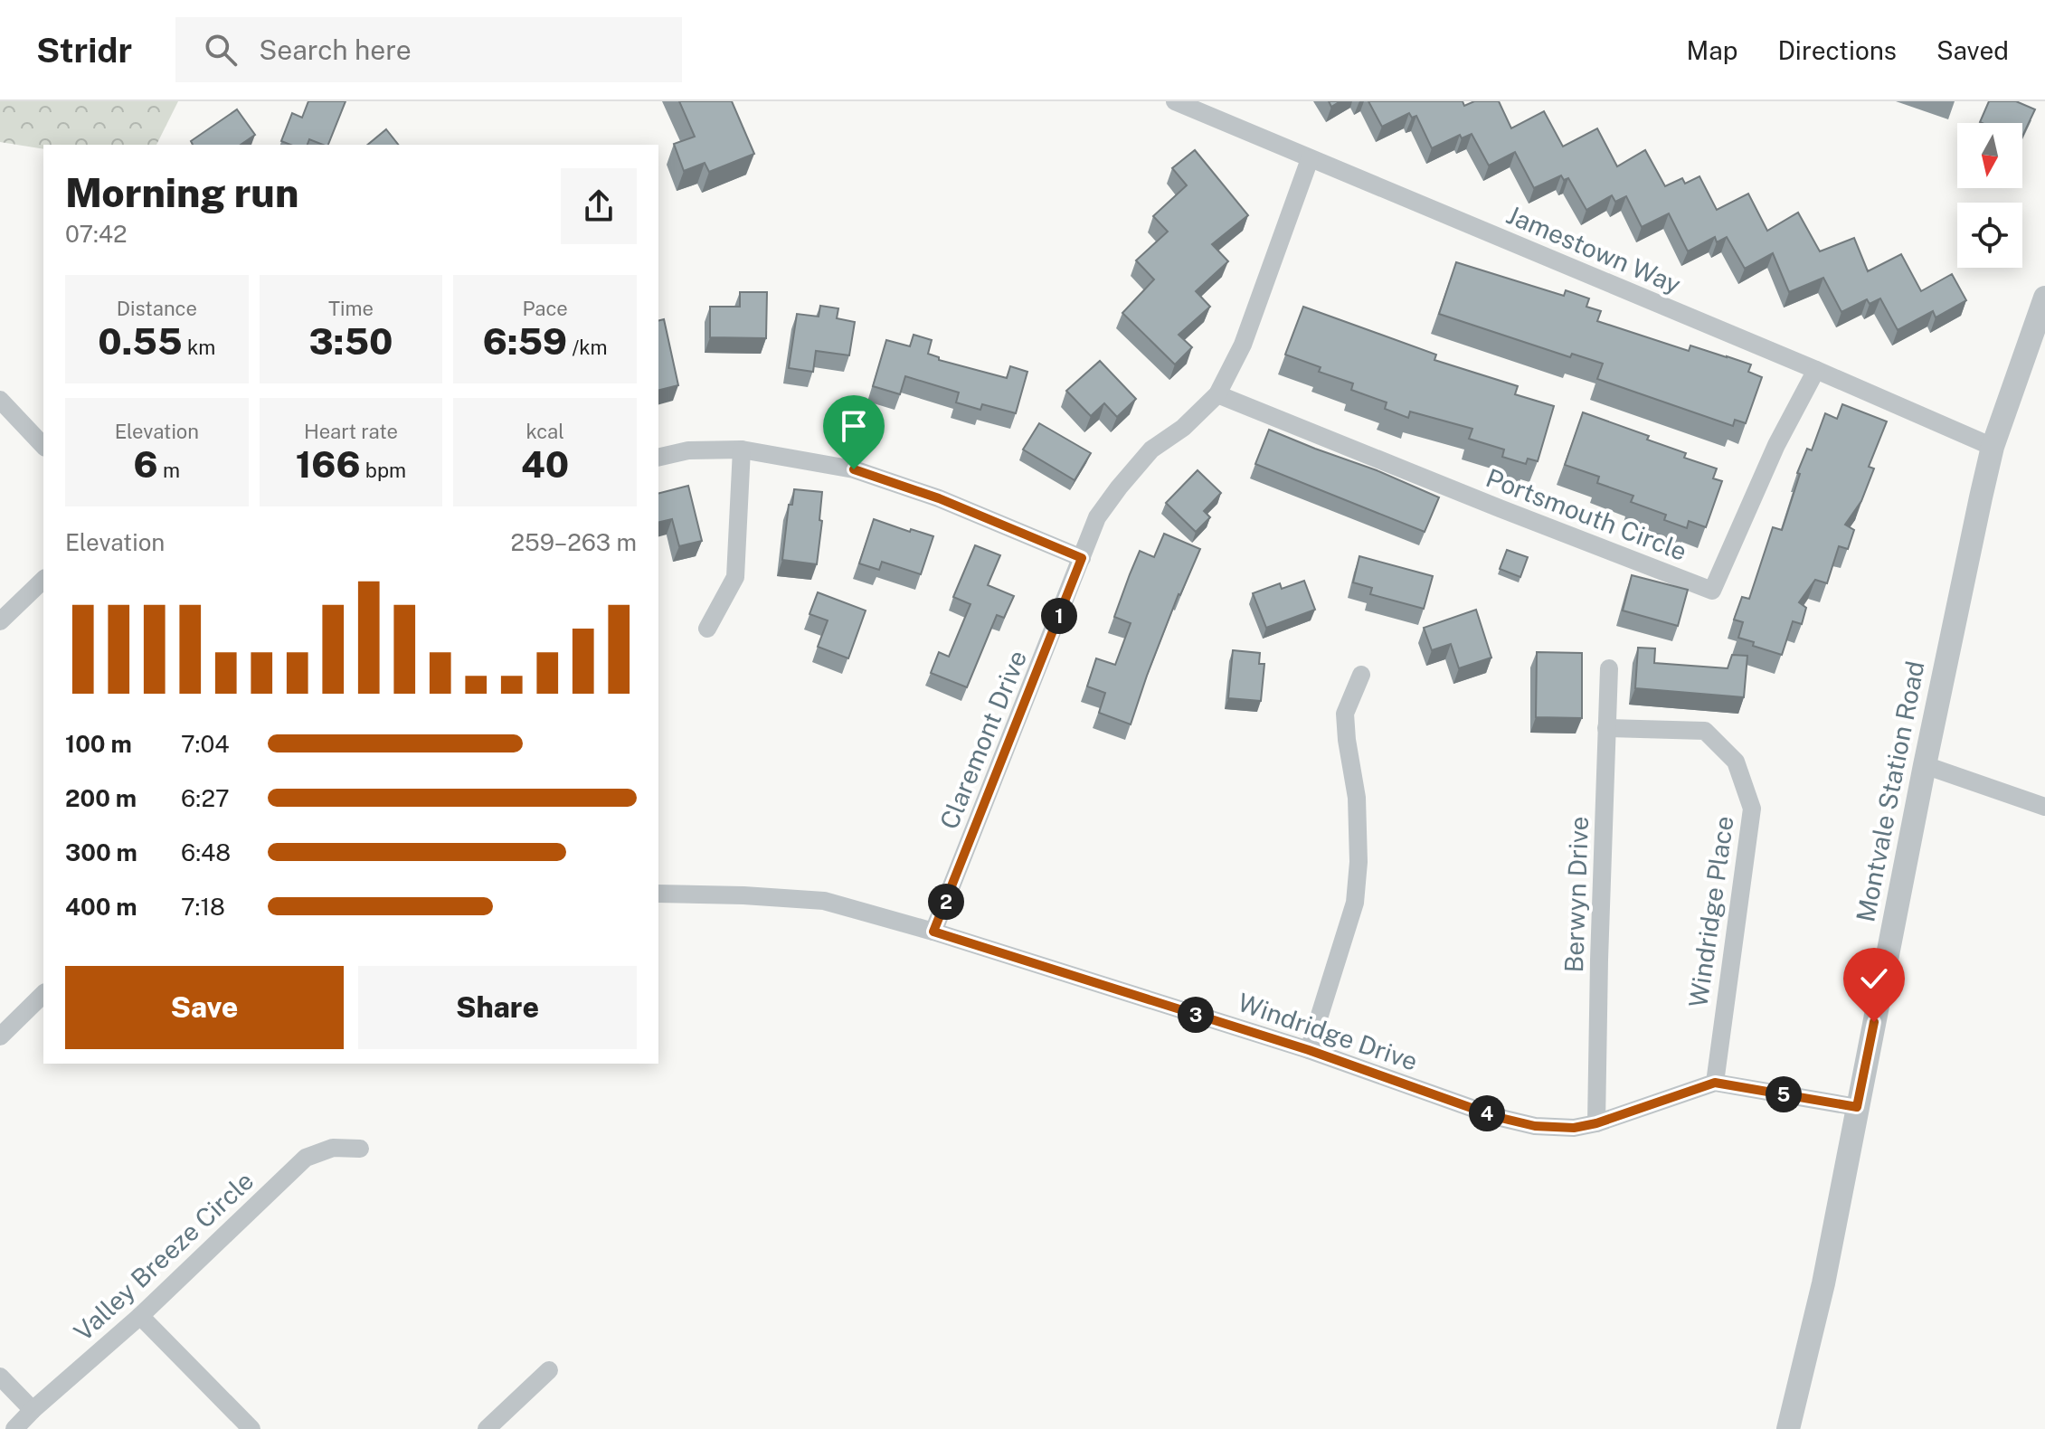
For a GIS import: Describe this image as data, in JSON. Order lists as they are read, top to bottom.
{
  "streets": {
    "street": [
      "Jamestown Way",
      "Portsmouth Circle",
      "Claremont Drive",
      "Montvale Station Road",
      "Berwyn Drive",
      "Windridge Place",
      "Windridge Drive",
      "Valley Breeze Circle"
    ]
  },
  "crossings": [
    ["Jamestown Way", "Portsmouth Circle"],
    ["Jamestown Way", "Claremont Drive"],
    ["Jamestown Way", "Montvale Station Road"],
    ["Portsmouth Circle", "Claremont Drive"],
    ["Claremont Drive", "Windridge Drive"],
    ["Montvale Station Road", "Windridge Drive"],
    ["Berwyn Drive", "Windridge Place"],
    ["Berwyn Drive", "Windridge Drive"],
    ["Windridge Place", "Windridge Drive"]
  ],
  "north": "bottom",
  "page": {
    "header": "Stridr",
    "search": "Search here",
    "nav": ["Map", "Directions", "Saved"],
    "heading": ["Morning run", "07:42"],
    "stats": [
      ["Distance", "0.55 km"],
      ["Time", "3:50"],
      ["Pace", "6:59 /km"],
      ["Elevation", "6 m"],
      ["Heart rate", "166 bpm"],
      ["kcal", "40"]
    ],
    "chart": ["Elevation", "259–263 m"],
    "pins": [
      "1",
      "2",
      "3",
      "5",
      "4"
    ],
    "list": [
      {
        "name": "100 m",
        "note": "7:04"
      },
      {
        "name": "200 m",
        "note": "6:27"
      },
      {
        "name": "300 m",
        "note": "6:48"
      },
      {
        "name": "400 m",
        "note": "7:18"
      }
    ],
    "buttons": ["Save", "Share"]
  }
}
